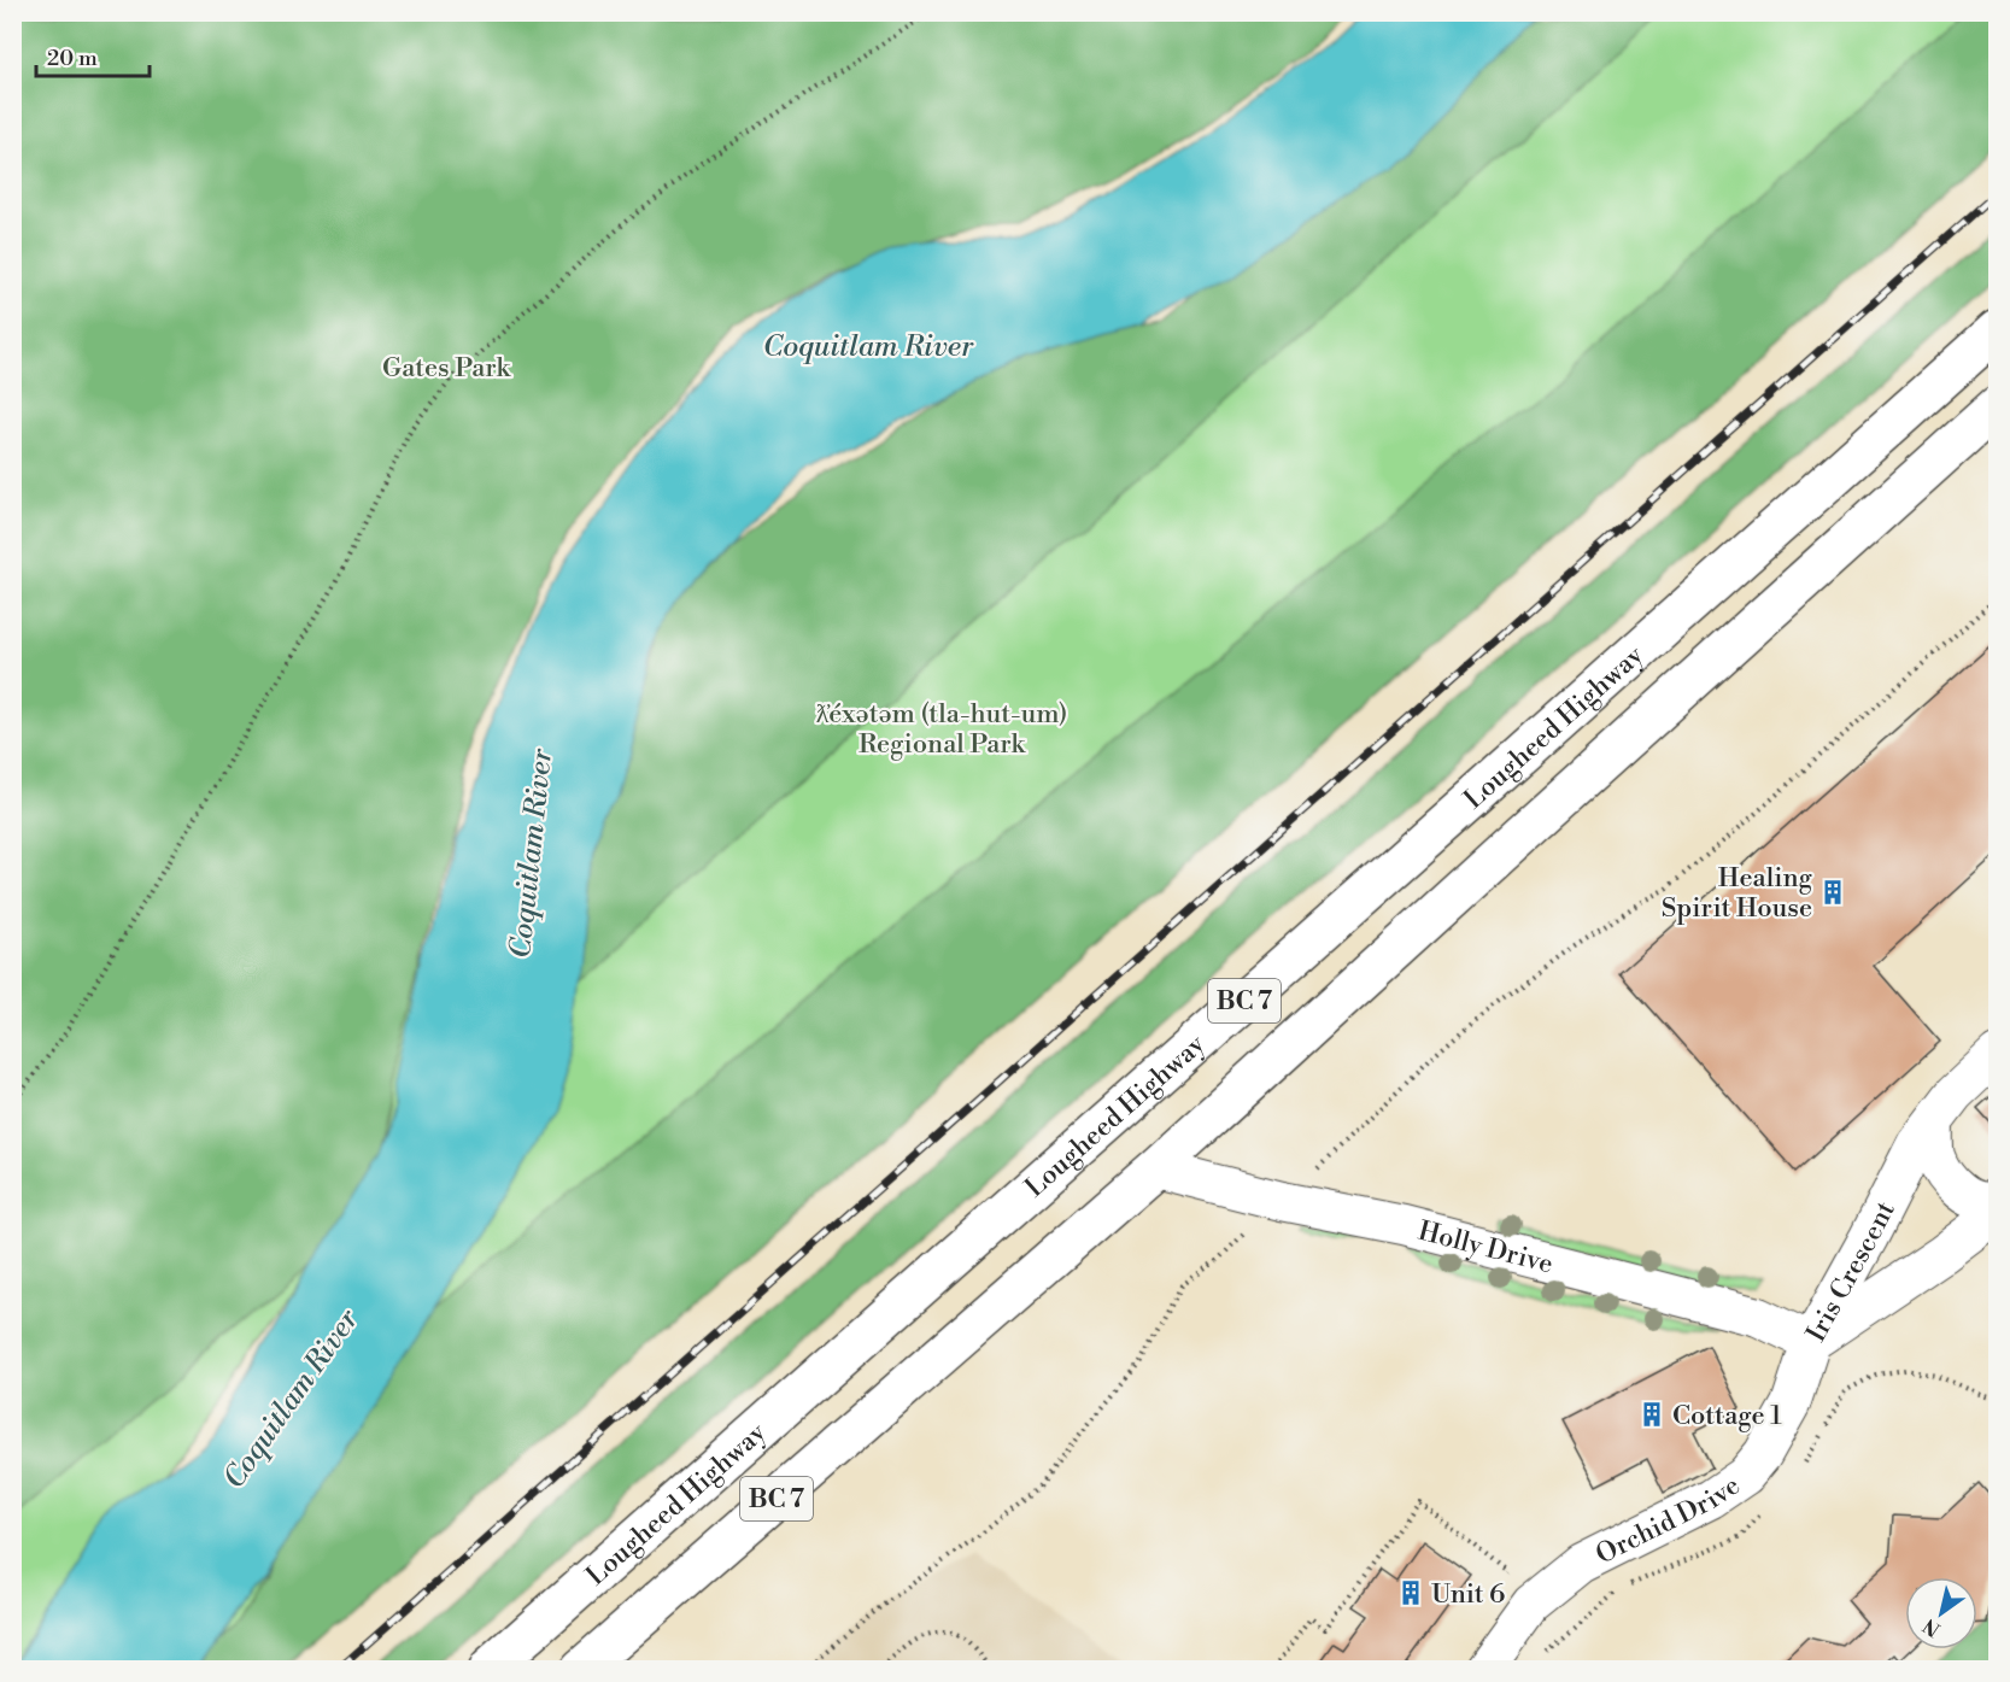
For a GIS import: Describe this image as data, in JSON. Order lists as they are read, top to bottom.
{
  "streets": {
    "main road": ["Lougheed Highway", "BC 7"],
    "street": ["Holly Drive", "Iris Crescent", "Orchid Drive"]
  },
  "crossings": [
    ["BC 7", "Holly Drive"],
    ["Holly Drive", "Iris Crescent"],
    ["Holly Drive", "Orchid Drive"],
    ["Iris Crescent", "Orchid Drive"]
  ],
  "water": ["Coquitlam River"],
  "parks": ["Gates Park", "ƛ̓éxətəm (tla-hut-um) Regional Park"],
  "places": {
    "building": ["Healing Spirit House", "Cottage 1", "Unit 6"]
  },
  "scale_bar": "20 m",
  "north": "bottom left"
}
